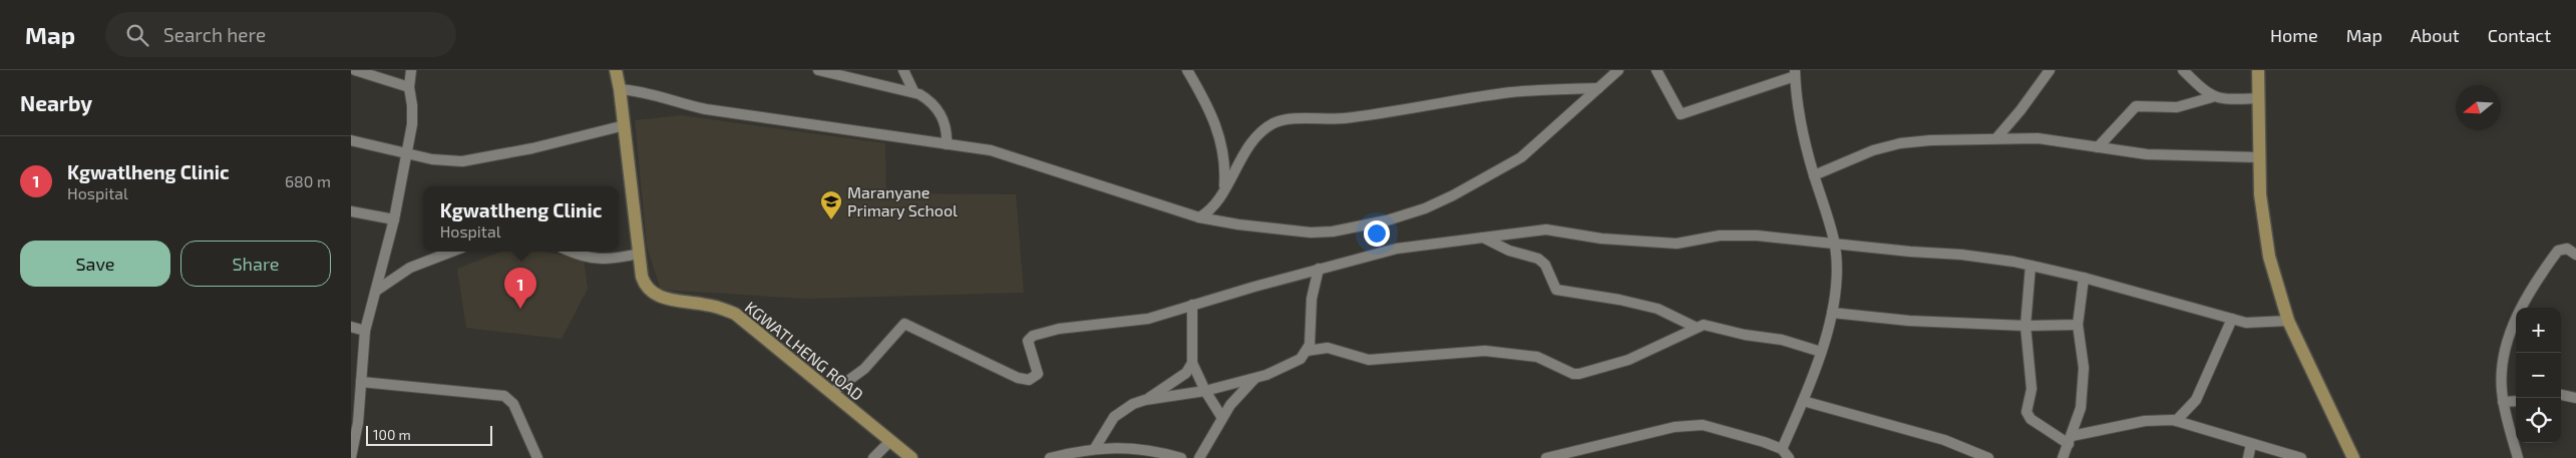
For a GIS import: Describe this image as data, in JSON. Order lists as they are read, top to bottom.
{
  "streets": {
    "street": ["KGWATLHENG ROAD"]
  },
  "places": {
    "school or university": ["Maranyane Primary School"]
  },
  "scale_bar": "100 m",
  "north": "left",
  "page": {
    "header": "Map",
    "search": "Search here",
    "nav": [
      "Home",
      "Map",
      "About",
      "Contact"
    ],
    "heading": "Nearby",
    "list": [
      {
        "mark": "1",
        "name": "Kgwatlheng Clinic",
        "note": "Hospital",
        "value": "680 m"
      }
    ],
    "popup": ["Kgwatlheng Clinic", "Hospital"],
    "buttons": ["Save", "Share"],
    "pins": "1",
    "map_buttons": ["+", "−"],
    "scale": "100 m"
  }
}
